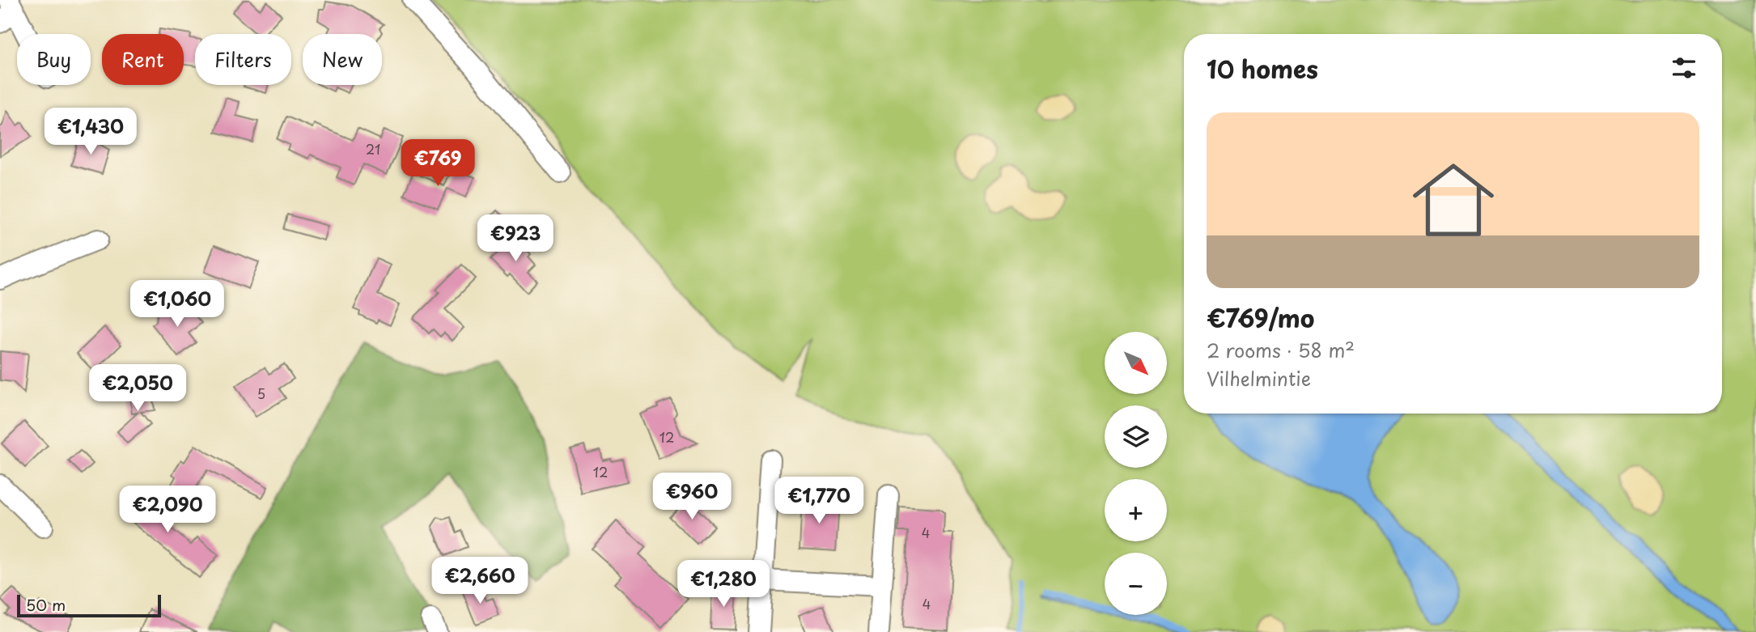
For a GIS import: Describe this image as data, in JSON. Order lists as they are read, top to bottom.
{
  "house_numbers": [
    "21",
    "5",
    "12",
    "12",
    "4",
    "4"
  ],
  "scale_bar": "50 m",
  "north": "bottom right",
  "page": {
    "chip": [
      "Buy",
      "Rent",
      "Filters",
      "New"
    ],
    "heading": "10 homes",
    "list": [
      {
        "name": "€769/mo",
        "note": "2 rooms · 58 m² · Vilhelmintie"
      }
    ],
    "price": [
      "€1,430",
      "€769",
      "€923",
      "€1,060",
      "€2,050",
      "€960",
      "€1,770",
      "€2,090",
      "€2,660",
      "€1,280"
    ],
    "map_buttons": ["+", "−"],
    "scale": "50 m"
  }
}
